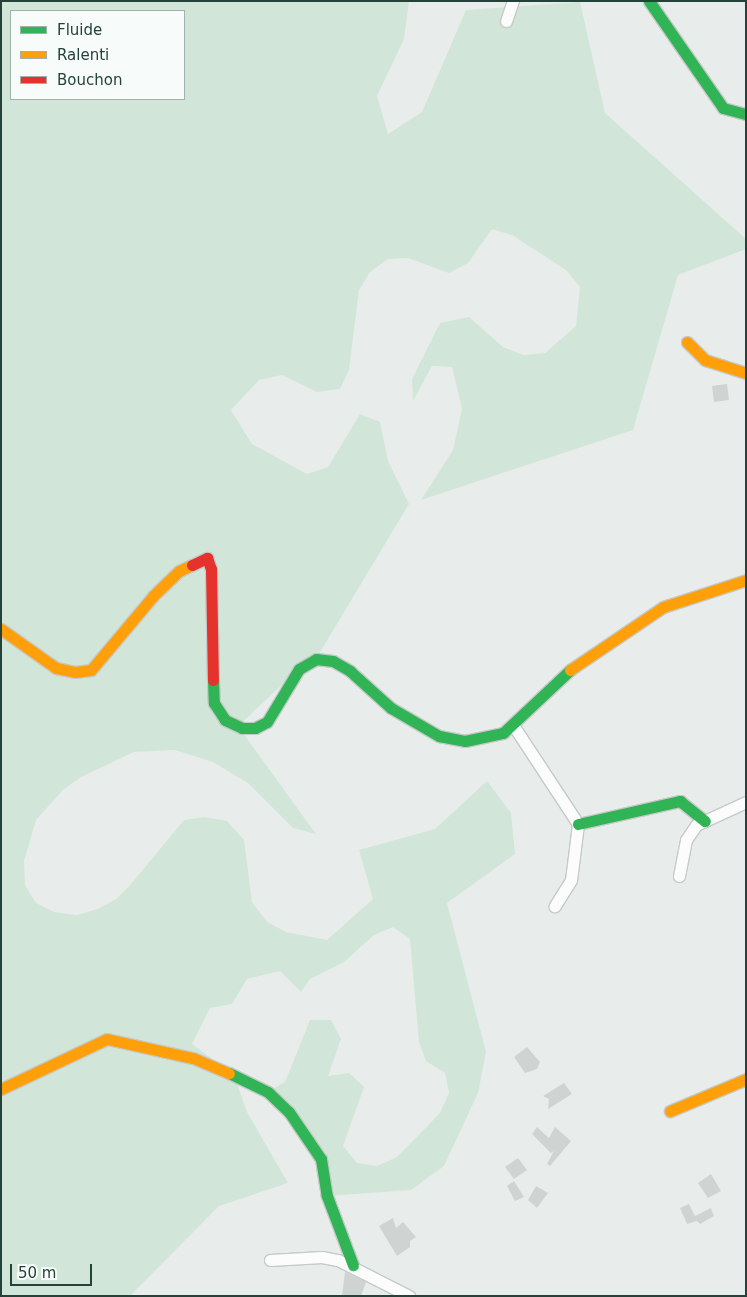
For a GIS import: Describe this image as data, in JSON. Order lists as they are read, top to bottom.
{
  "legend": ["Fluide", "Ralenti", "Bouchon"],
  "scale_bar": "50 m"
}
